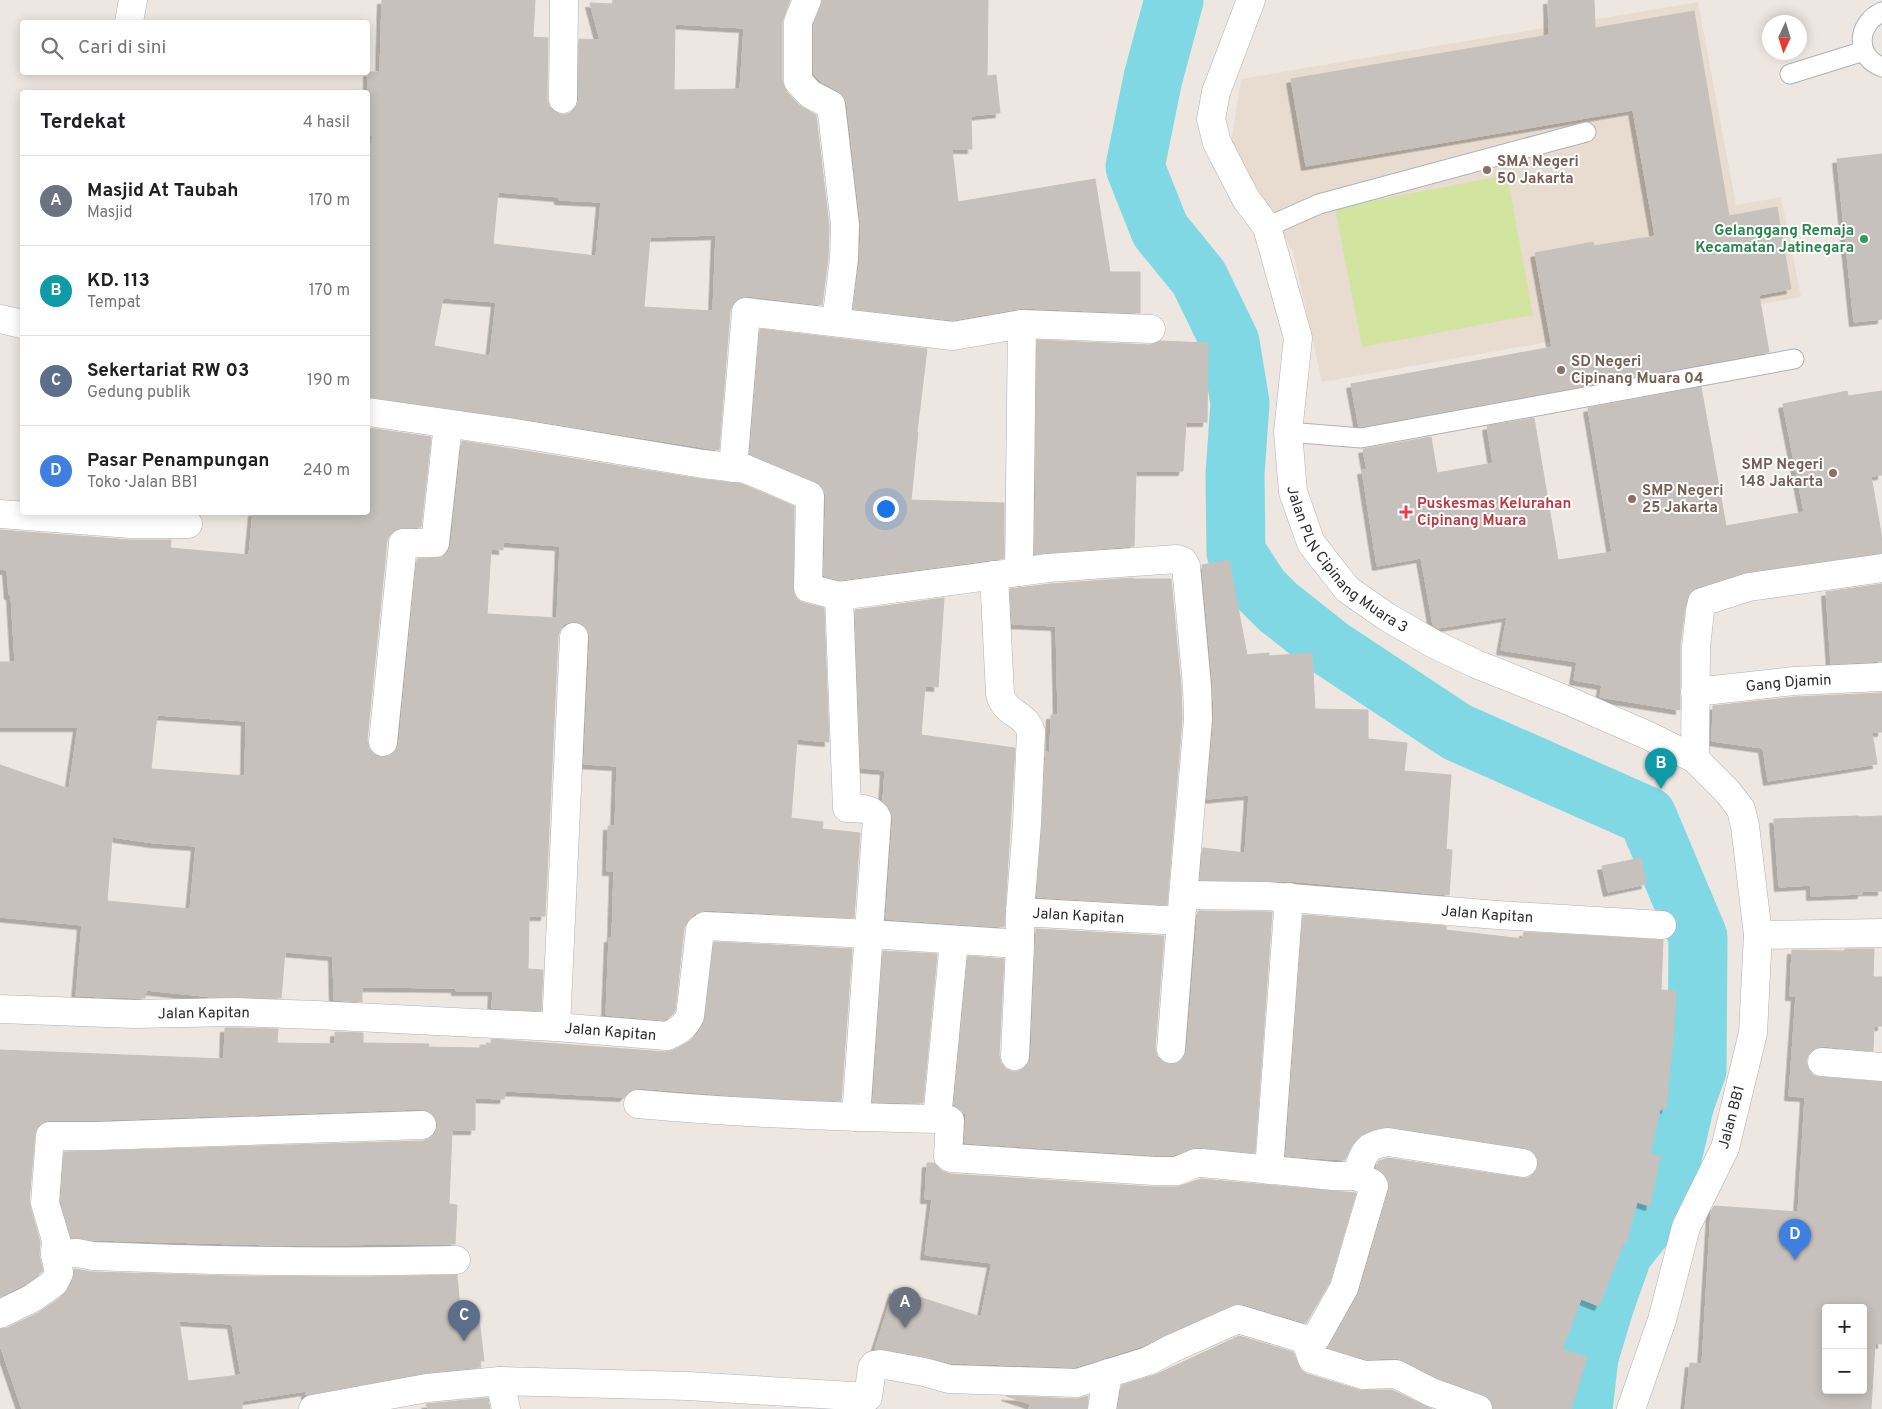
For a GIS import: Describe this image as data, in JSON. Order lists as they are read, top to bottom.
{
  "streets": {
    "street": [
      "Jalan PLN Cipinang Muara 3",
      "Gang Djamin",
      "Jalan Kapitan",
      "Jalan BB1"
    ]
  },
  "crossings": [
    ["Jalan PLN Cipinang Muara 3", "Jalan BB1"]
  ],
  "places": {
    "other": [
      "SMA Negeri 50 Jakarta",
      "Gelanggang Remaja Kecamatan Jatinegara",
      "SD Negeri Cipinang Muara 04",
      "SMP Negeri 148 Jakarta",
      "SMP Negeri 25 Jakarta"
    ],
    "health": ["Puskesmas Kelurahan Cipinang Muara"]
  },
  "north": "bottom",
  "page": {
    "search": "Cari di sini",
    "heading": ["Terdekat", "4 hasil"],
    "list": [
      {
        "mark": "A",
        "name": "Masjid At Taubah",
        "note": "Masjid",
        "value": "170 m"
      },
      {
        "mark": "B",
        "name": "KD. 113",
        "note": "Tempat",
        "value": "170 m"
      },
      {
        "mark": "C",
        "name": "Sekertariat RW 03",
        "note": "Gedung publik",
        "value": "190 m"
      },
      {
        "mark": "D",
        "name": "Pasar Penampungan",
        "note": "Toko · Jalan BB1",
        "value": "240 m"
      }
    ],
    "pins": [
      "B",
      "D",
      "A",
      "C"
    ],
    "map_buttons": ["+", "−"]
  }
}
